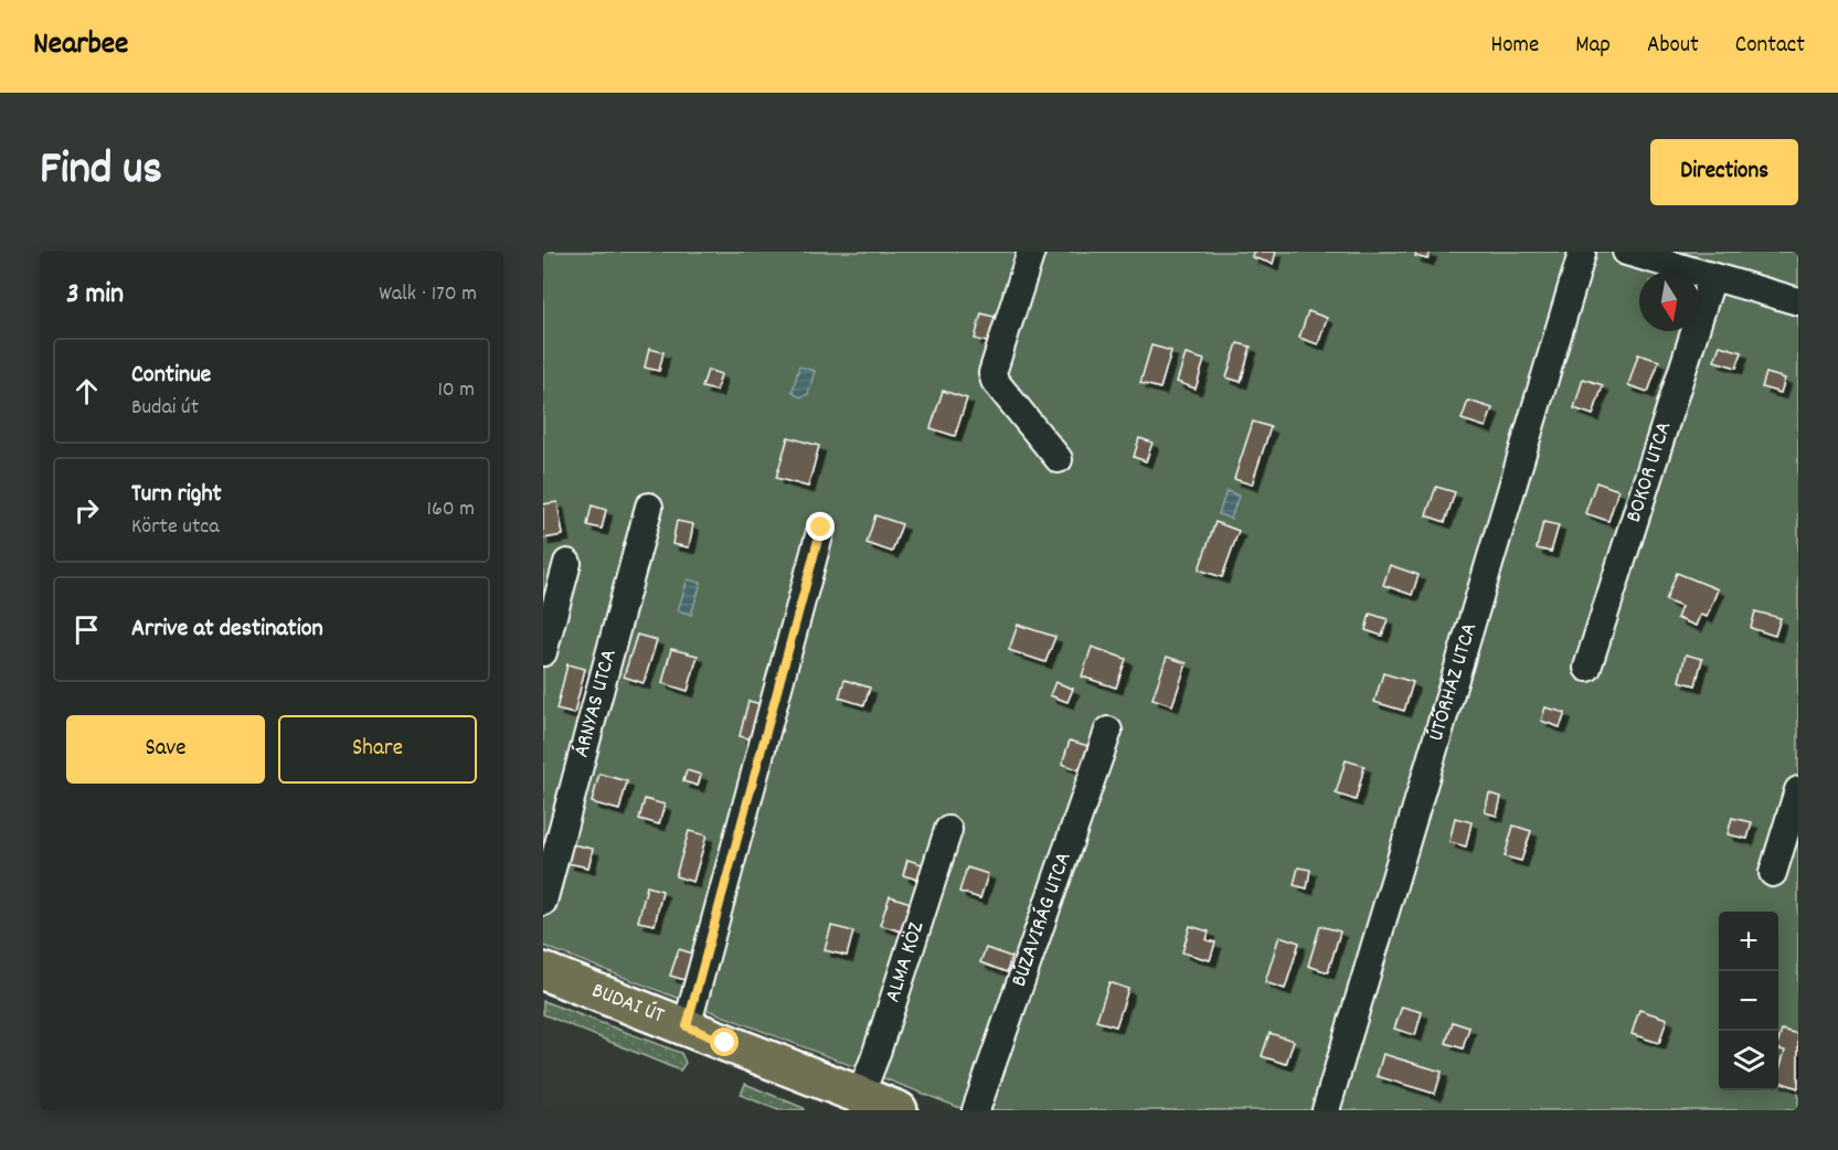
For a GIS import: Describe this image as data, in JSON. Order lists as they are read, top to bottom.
{
  "streets": {
    "main road": ["BUDAI ÚT"],
    "street": [
      "BOKOR UTCA",
      "ÚTŐRHÁZ UTCA",
      "ÁRNYAS UTCA",
      "BÚZAVIRÁG UTCA",
      "ALMA KÖZ"
    ]
  },
  "crossings": [
    ["ALMA KÖZ", "BUDAI ÚT"]
  ],
  "north": "bottom",
  "page": {
    "header": "Nearbee",
    "nav": [
      "Home",
      "Map",
      "About",
      "Contact"
    ],
    "title": "Find us",
    "buttons": [
      "Directions",
      ["Save", "Share"]
    ],
    "heading": ["3 min", "Walk · 170 m"],
    "list": [
      ["Continue", "Budai út", "10 m"],
      ["Turn right", "Körte utca", "160 m"],
      "Arrive at destination"
    ],
    "map_buttons": ["+", "−"]
  }
}
